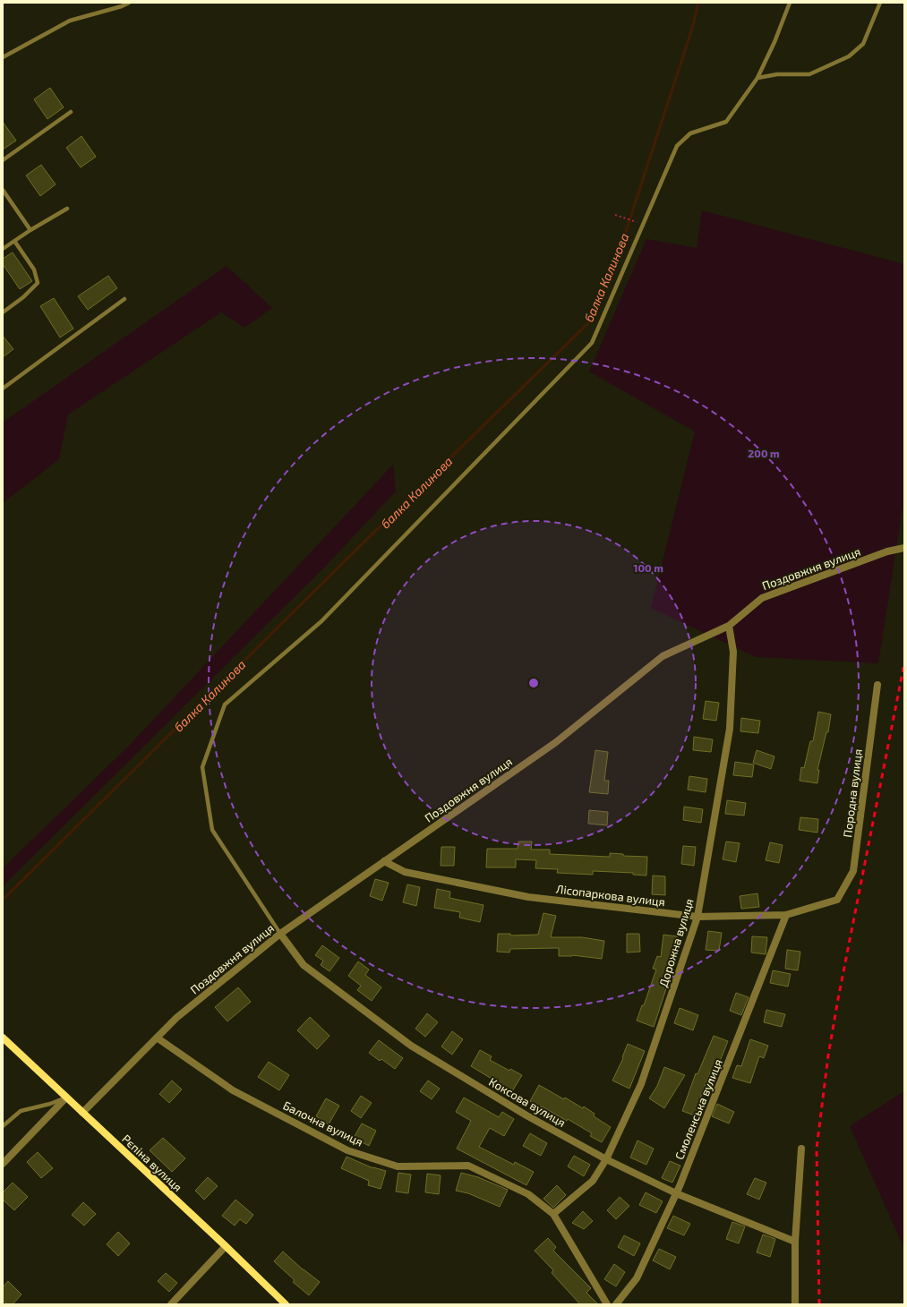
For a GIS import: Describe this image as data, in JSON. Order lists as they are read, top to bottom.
{
  "streets": {
    "street": [
      "Поздовжня вулиця",
      "Породна вулиця",
      "Лісопаркова вулиця",
      "Дорожна вулиця",
      "Коксова вулиця",
      "Смоленська вулиця",
      "Балочна вулиця",
      "Рєпіна вулиця"
    ]
  },
  "crossings": [
    ["Поздовжня вулиця", "Лісопаркова вулиця"],
    ["Поздовжня вулиця", "Дорожна вулиця"],
    ["Поздовжня вулиця", "Коксова вулиця"],
    ["Поздовжня вулиця", "Балочна вулиця"],
    ["Поздовжня вулиця", "Рєпіна вулиця"],
    ["Породна вулиця", "Лісопаркова вулиця"],
    ["Лісопаркова вулиця", "Дорожна вулиця"],
    ["Лісопаркова вулиця", "Смоленська вулиця"],
    ["Дорожна вулиця", "Коксова вулиця"],
    ["Дорожна вулиця", "Балочна вулиця"],
    ["Коксова вулиця", "Смоленська вулиця"]
  ],
  "water": ["балка Калинова"],
  "rings": ["200 m", "100 m"]
}
